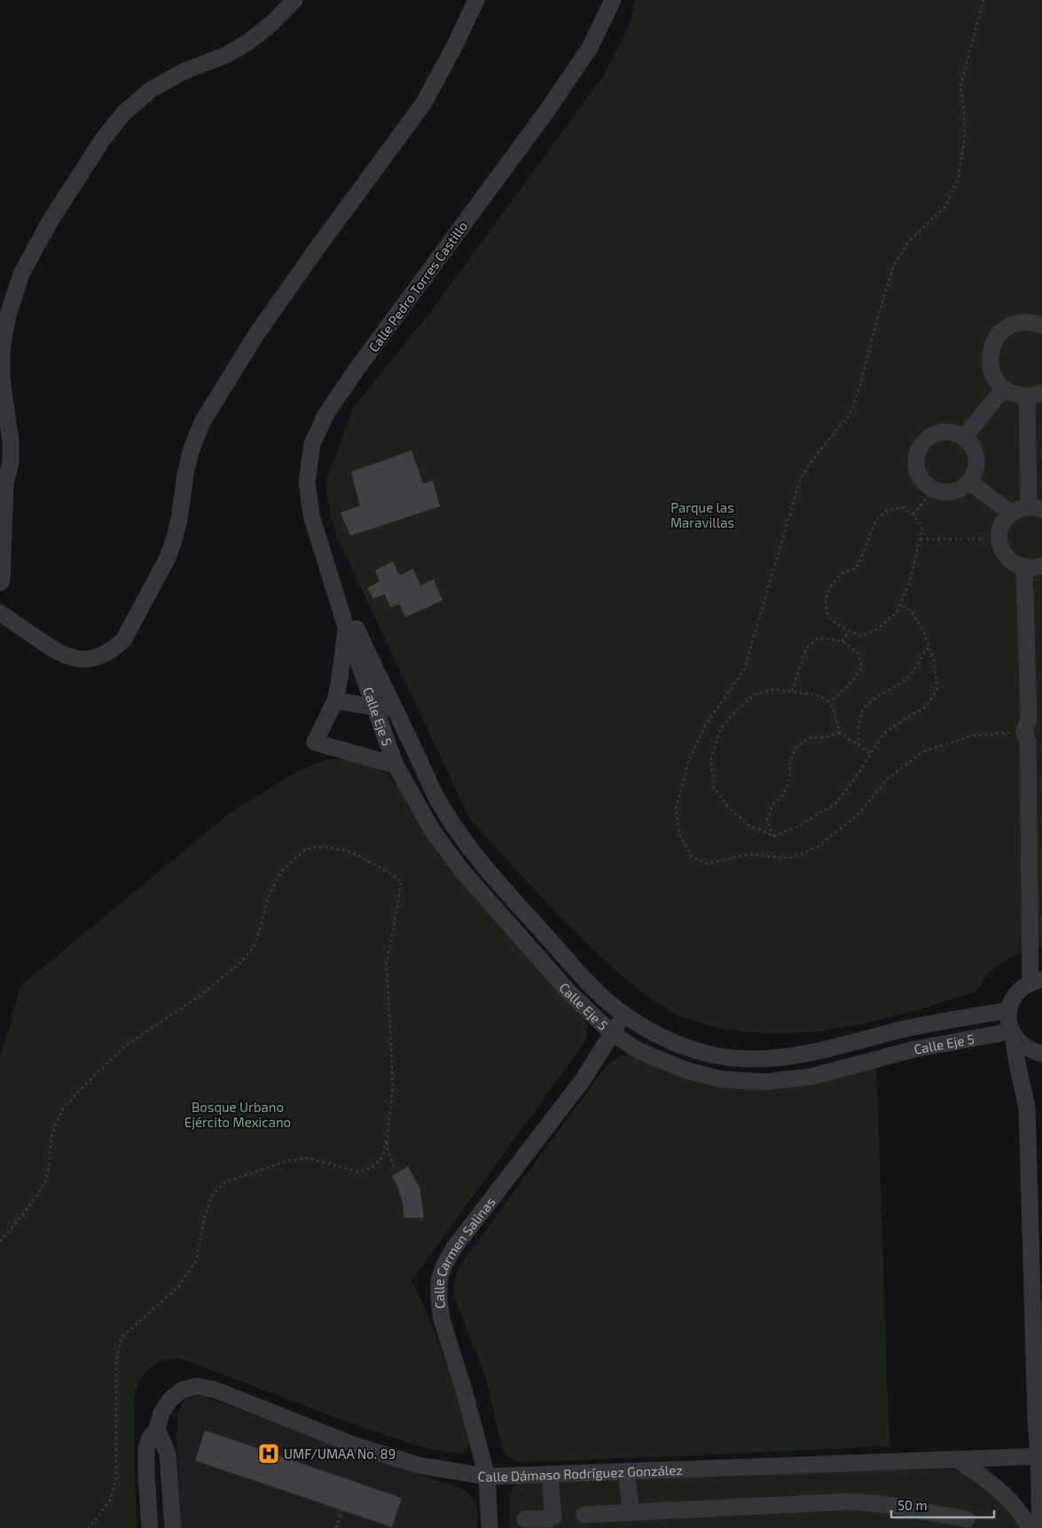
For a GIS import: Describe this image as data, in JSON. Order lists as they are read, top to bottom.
{
  "streets": {
    "street": [
      "Calle Pedro Torres Castillo",
      "Calle Eje 5",
      "Calle Carmen Salinas",
      "Calle Dámaso Rodríguez González"
    ]
  },
  "crossings": [
    ["Calle Pedro Torres Castillo", "Calle Eje 5"],
    ["Calle Eje 5", "Calle Carmen Salinas"],
    ["Calle Carmen Salinas", "Calle Dámaso Rodríguez González"]
  ],
  "parks": ["Parque las Maravillas", "Bosque Urbano Ejército Mexicano"],
  "places": {
    "hospital": ["UMF/UMAA No. 89"]
  },
  "scale_bar": "50 m"
}
